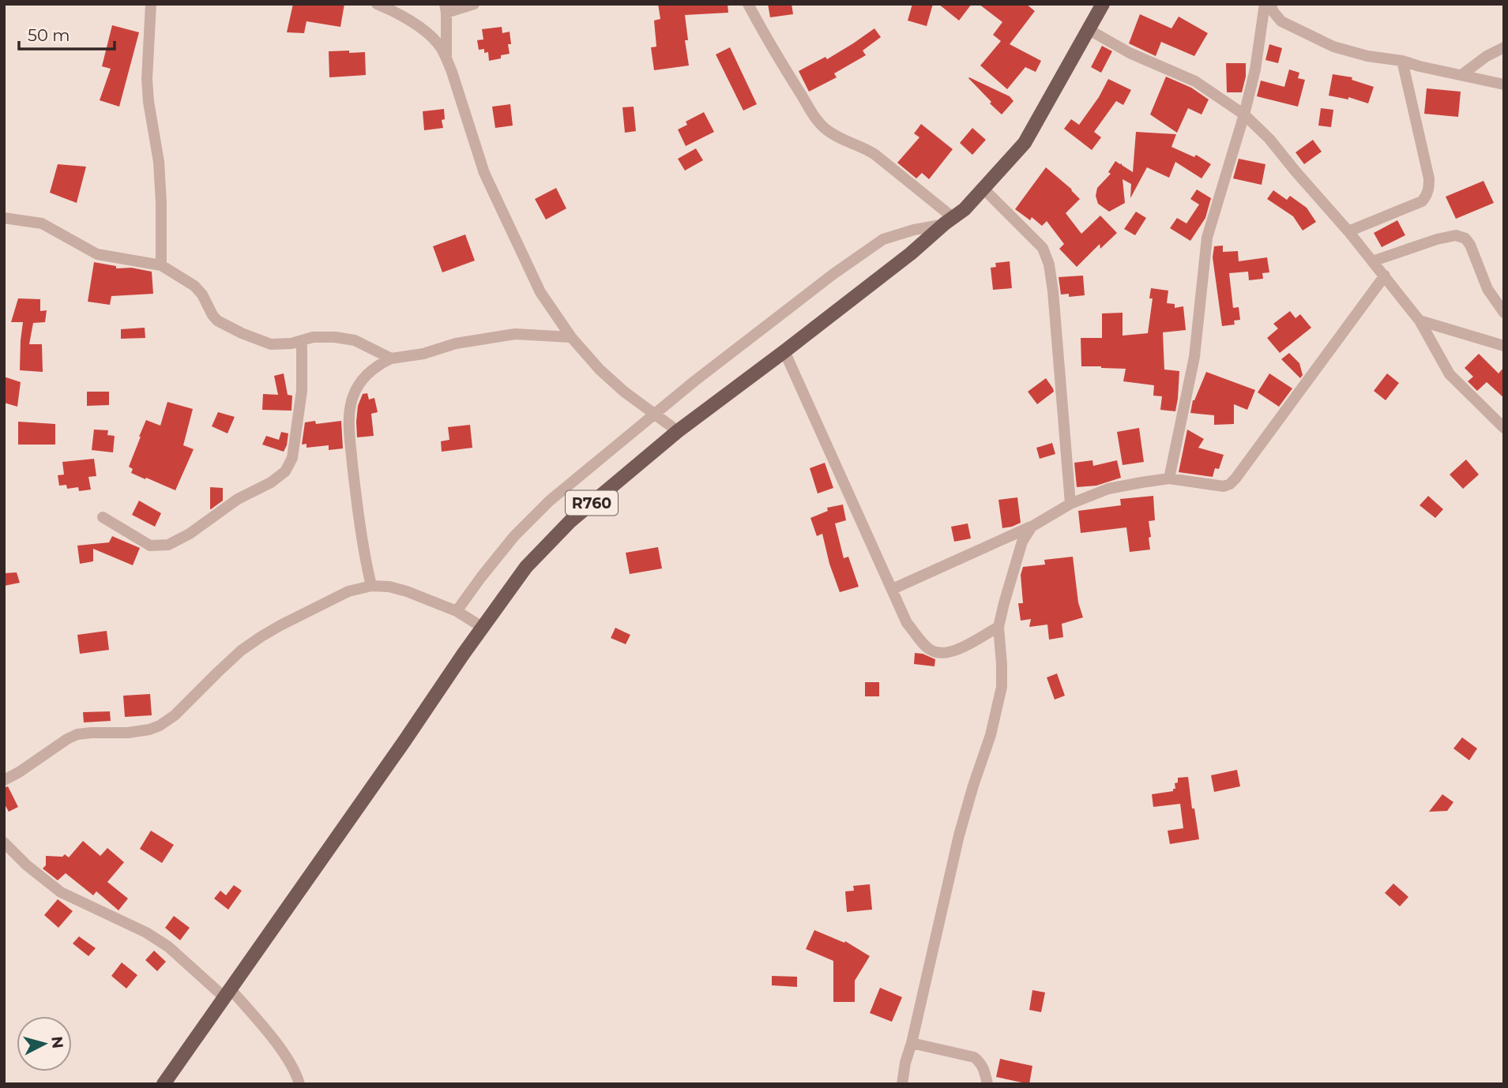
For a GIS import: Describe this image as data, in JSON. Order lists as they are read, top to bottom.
{
  "streets": {
    "main road": ["R760"]
  },
  "scale_bar": "50 m",
  "north": "right"
}
